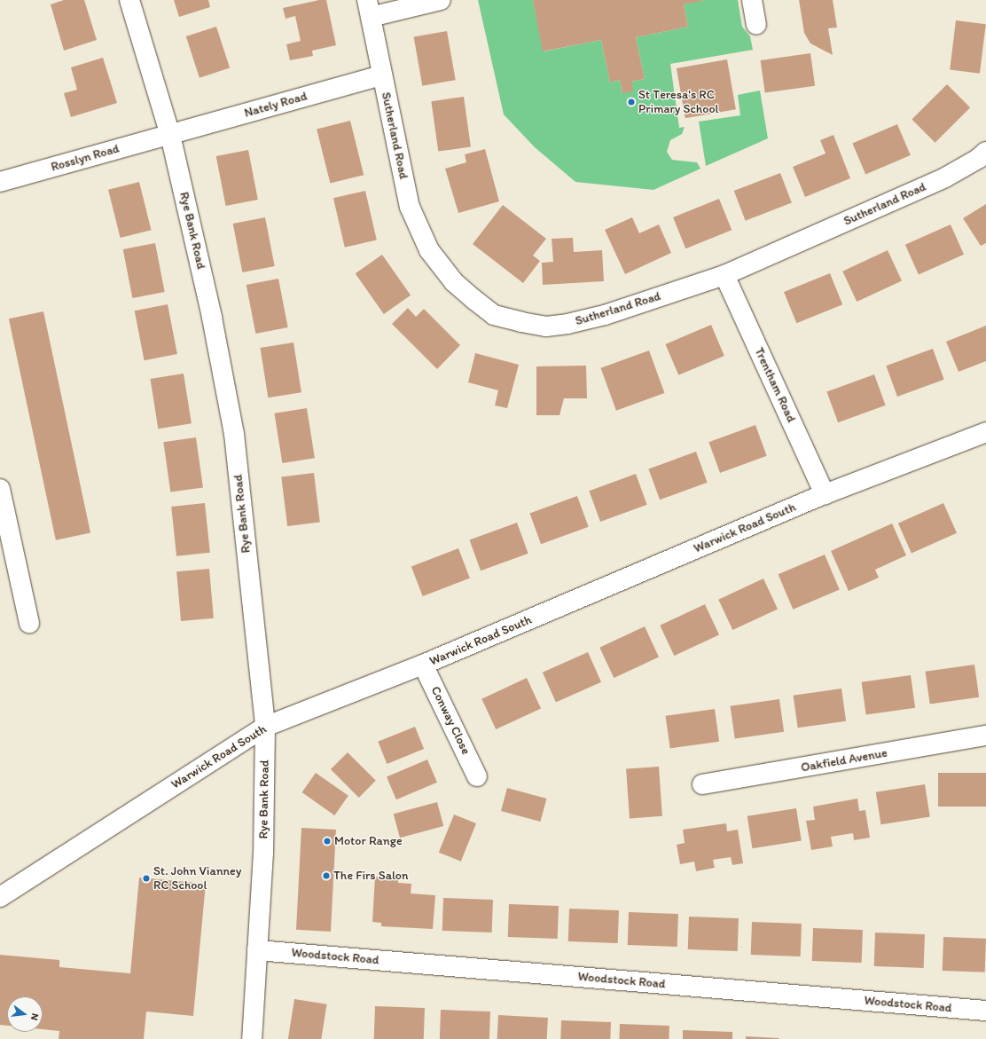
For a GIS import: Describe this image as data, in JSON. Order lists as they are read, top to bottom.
{
  "streets": {
    "street": [
      "Nately Road",
      "Sutherland Road",
      "Rosslyn Road",
      "Rye Bank Road",
      "Trentham Road",
      "Warwick Road South",
      "Conway Close",
      "Oakfield Avenue",
      "Woodstock Road"
    ]
  },
  "crossings": [
    ["Nately Road", "Sutherland Road"],
    ["Nately Road", "Rosslyn Road"],
    ["Nately Road", "Rye Bank Road"],
    ["Sutherland Road", "Trentham Road"],
    ["Rosslyn Road", "Rye Bank Road"],
    ["Rye Bank Road", "Warwick Road South"],
    ["Rye Bank Road", "Woodstock Road"],
    ["Trentham Road", "Warwick Road South"],
    ["Warwick Road South", "Conway Close"]
  ],
  "places": [
    "St Teresa's RC Primary School",
    "Motor Range",
    "The Firs Salon",
    "St. John Vianney RC School"
  ],
  "north": "right"
}
